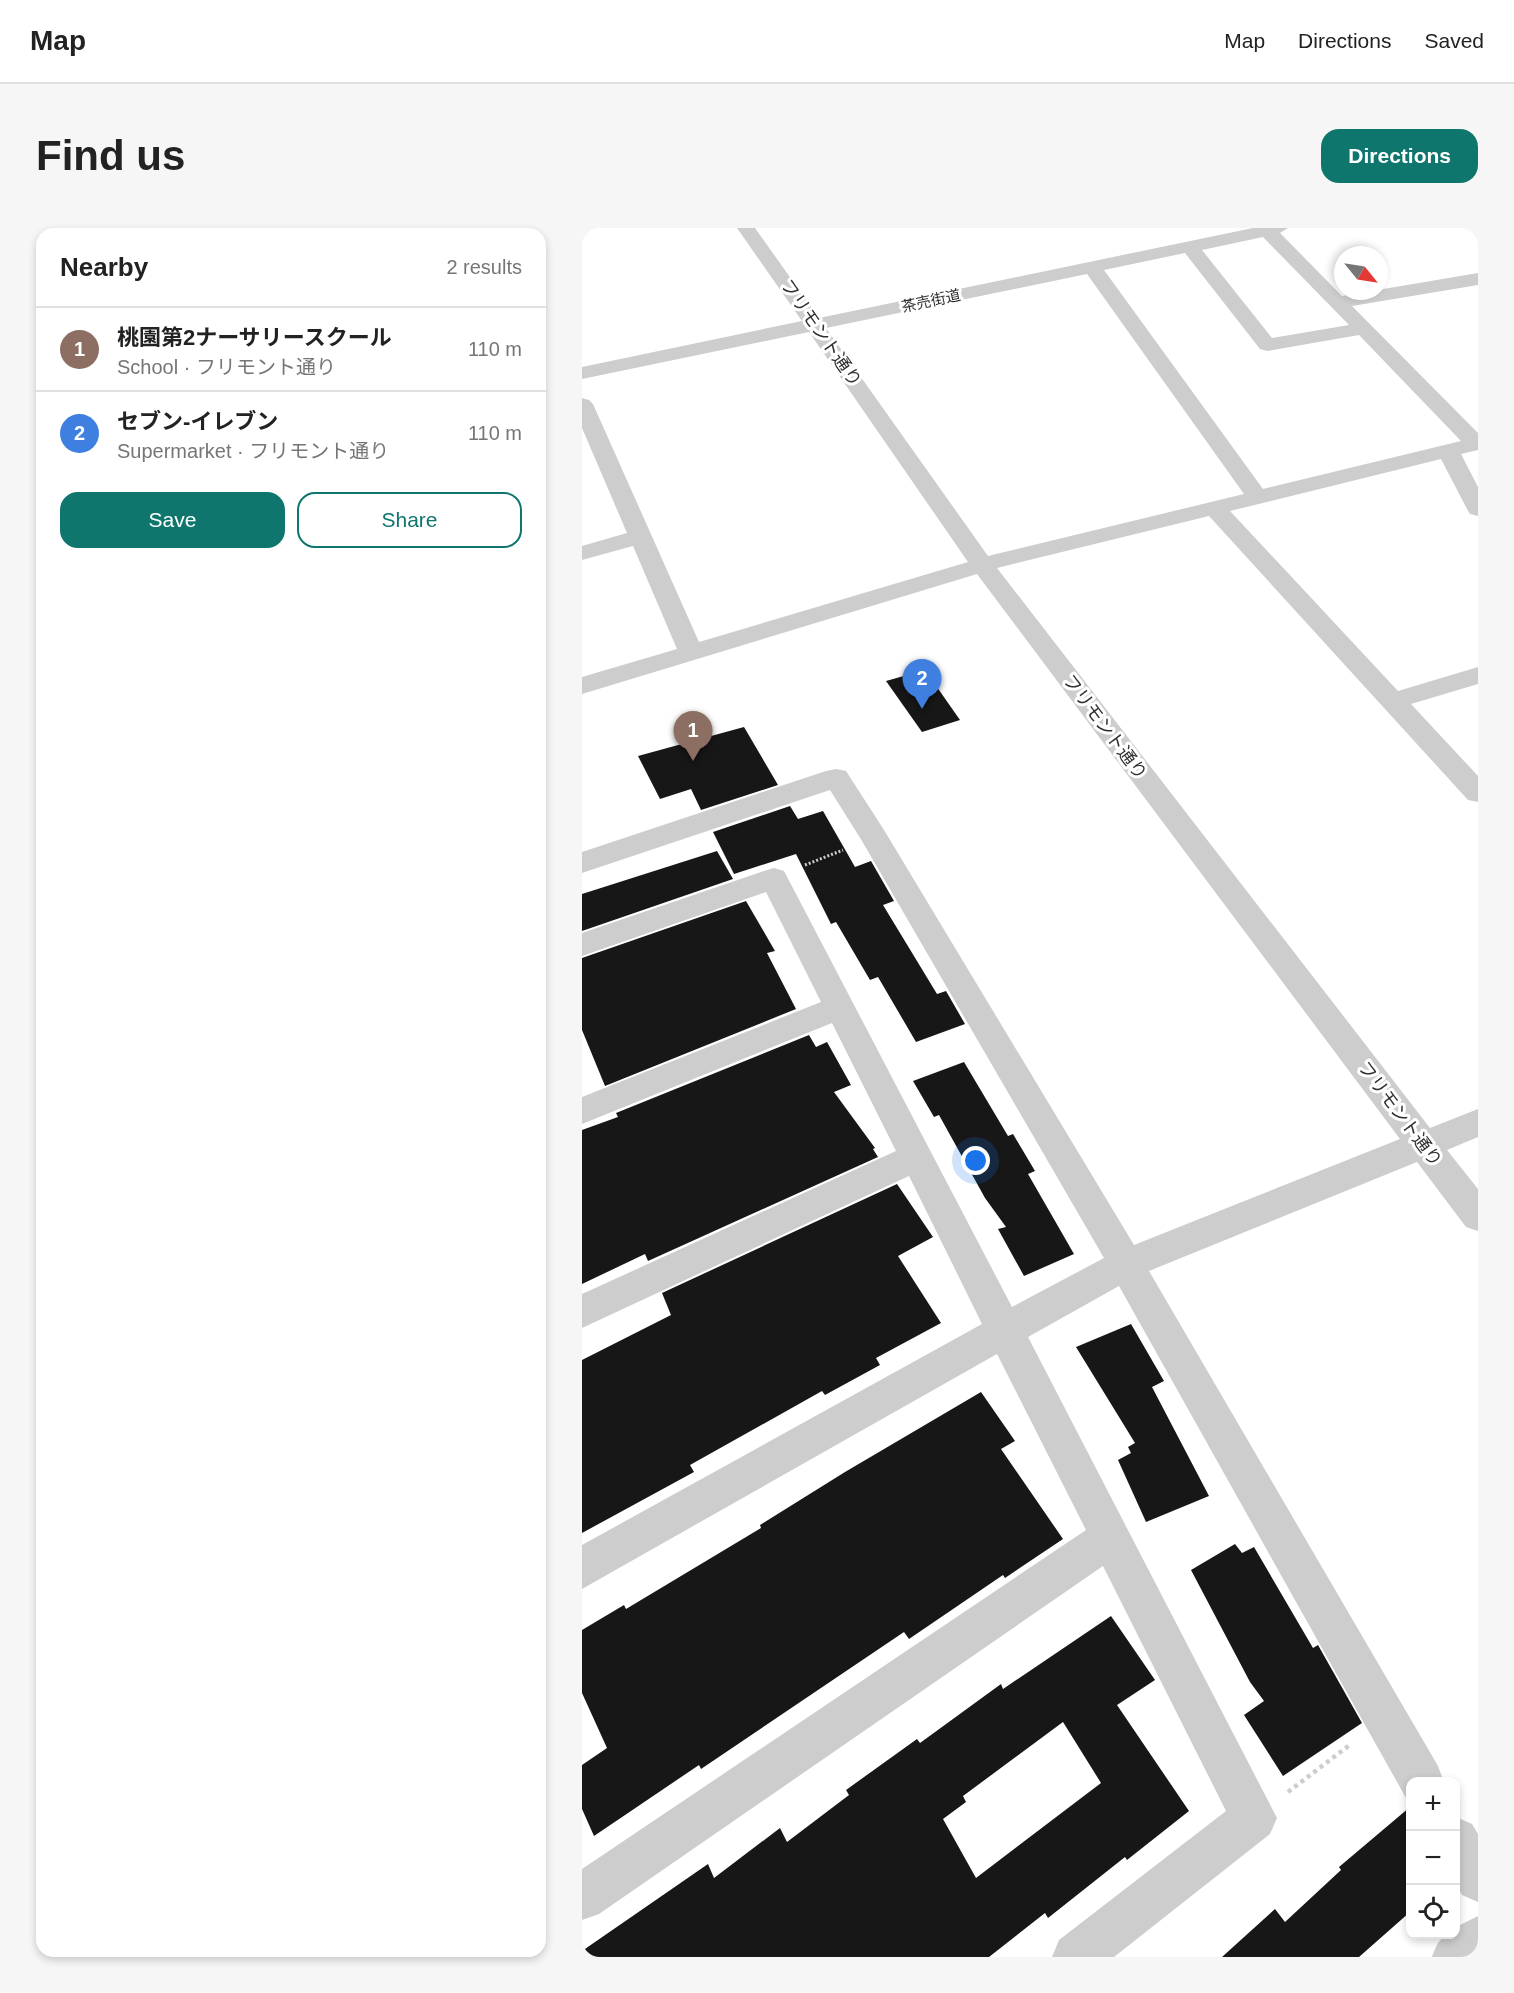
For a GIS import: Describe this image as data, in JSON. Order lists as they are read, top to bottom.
{
  "streets": {
    "street": ["茶売街道", "フリモント通り"]
  },
  "crossings": [
    ["茶売街道", "フリモント通り"]
  ],
  "north": "bottom right",
  "page": {
    "header": "Map",
    "nav": ["Map", "Directions", "Saved"],
    "buttons": [
      "Directions",
      ["Save", "Share"]
    ],
    "title": "Find us",
    "heading": ["Nearby", "2 results"],
    "list": [
      {
        "mark": "1",
        "name": "桃園第2ナーサリースクール",
        "note": "School · フリモント通り",
        "value": "110 m"
      },
      {
        "mark": "2",
        "name": "セブン-イレブン",
        "note": "Supermarket · フリモント通り",
        "value": "110 m"
      }
    ],
    "pins": ["2", "1"],
    "map_buttons": ["+", "−"]
  }
}
